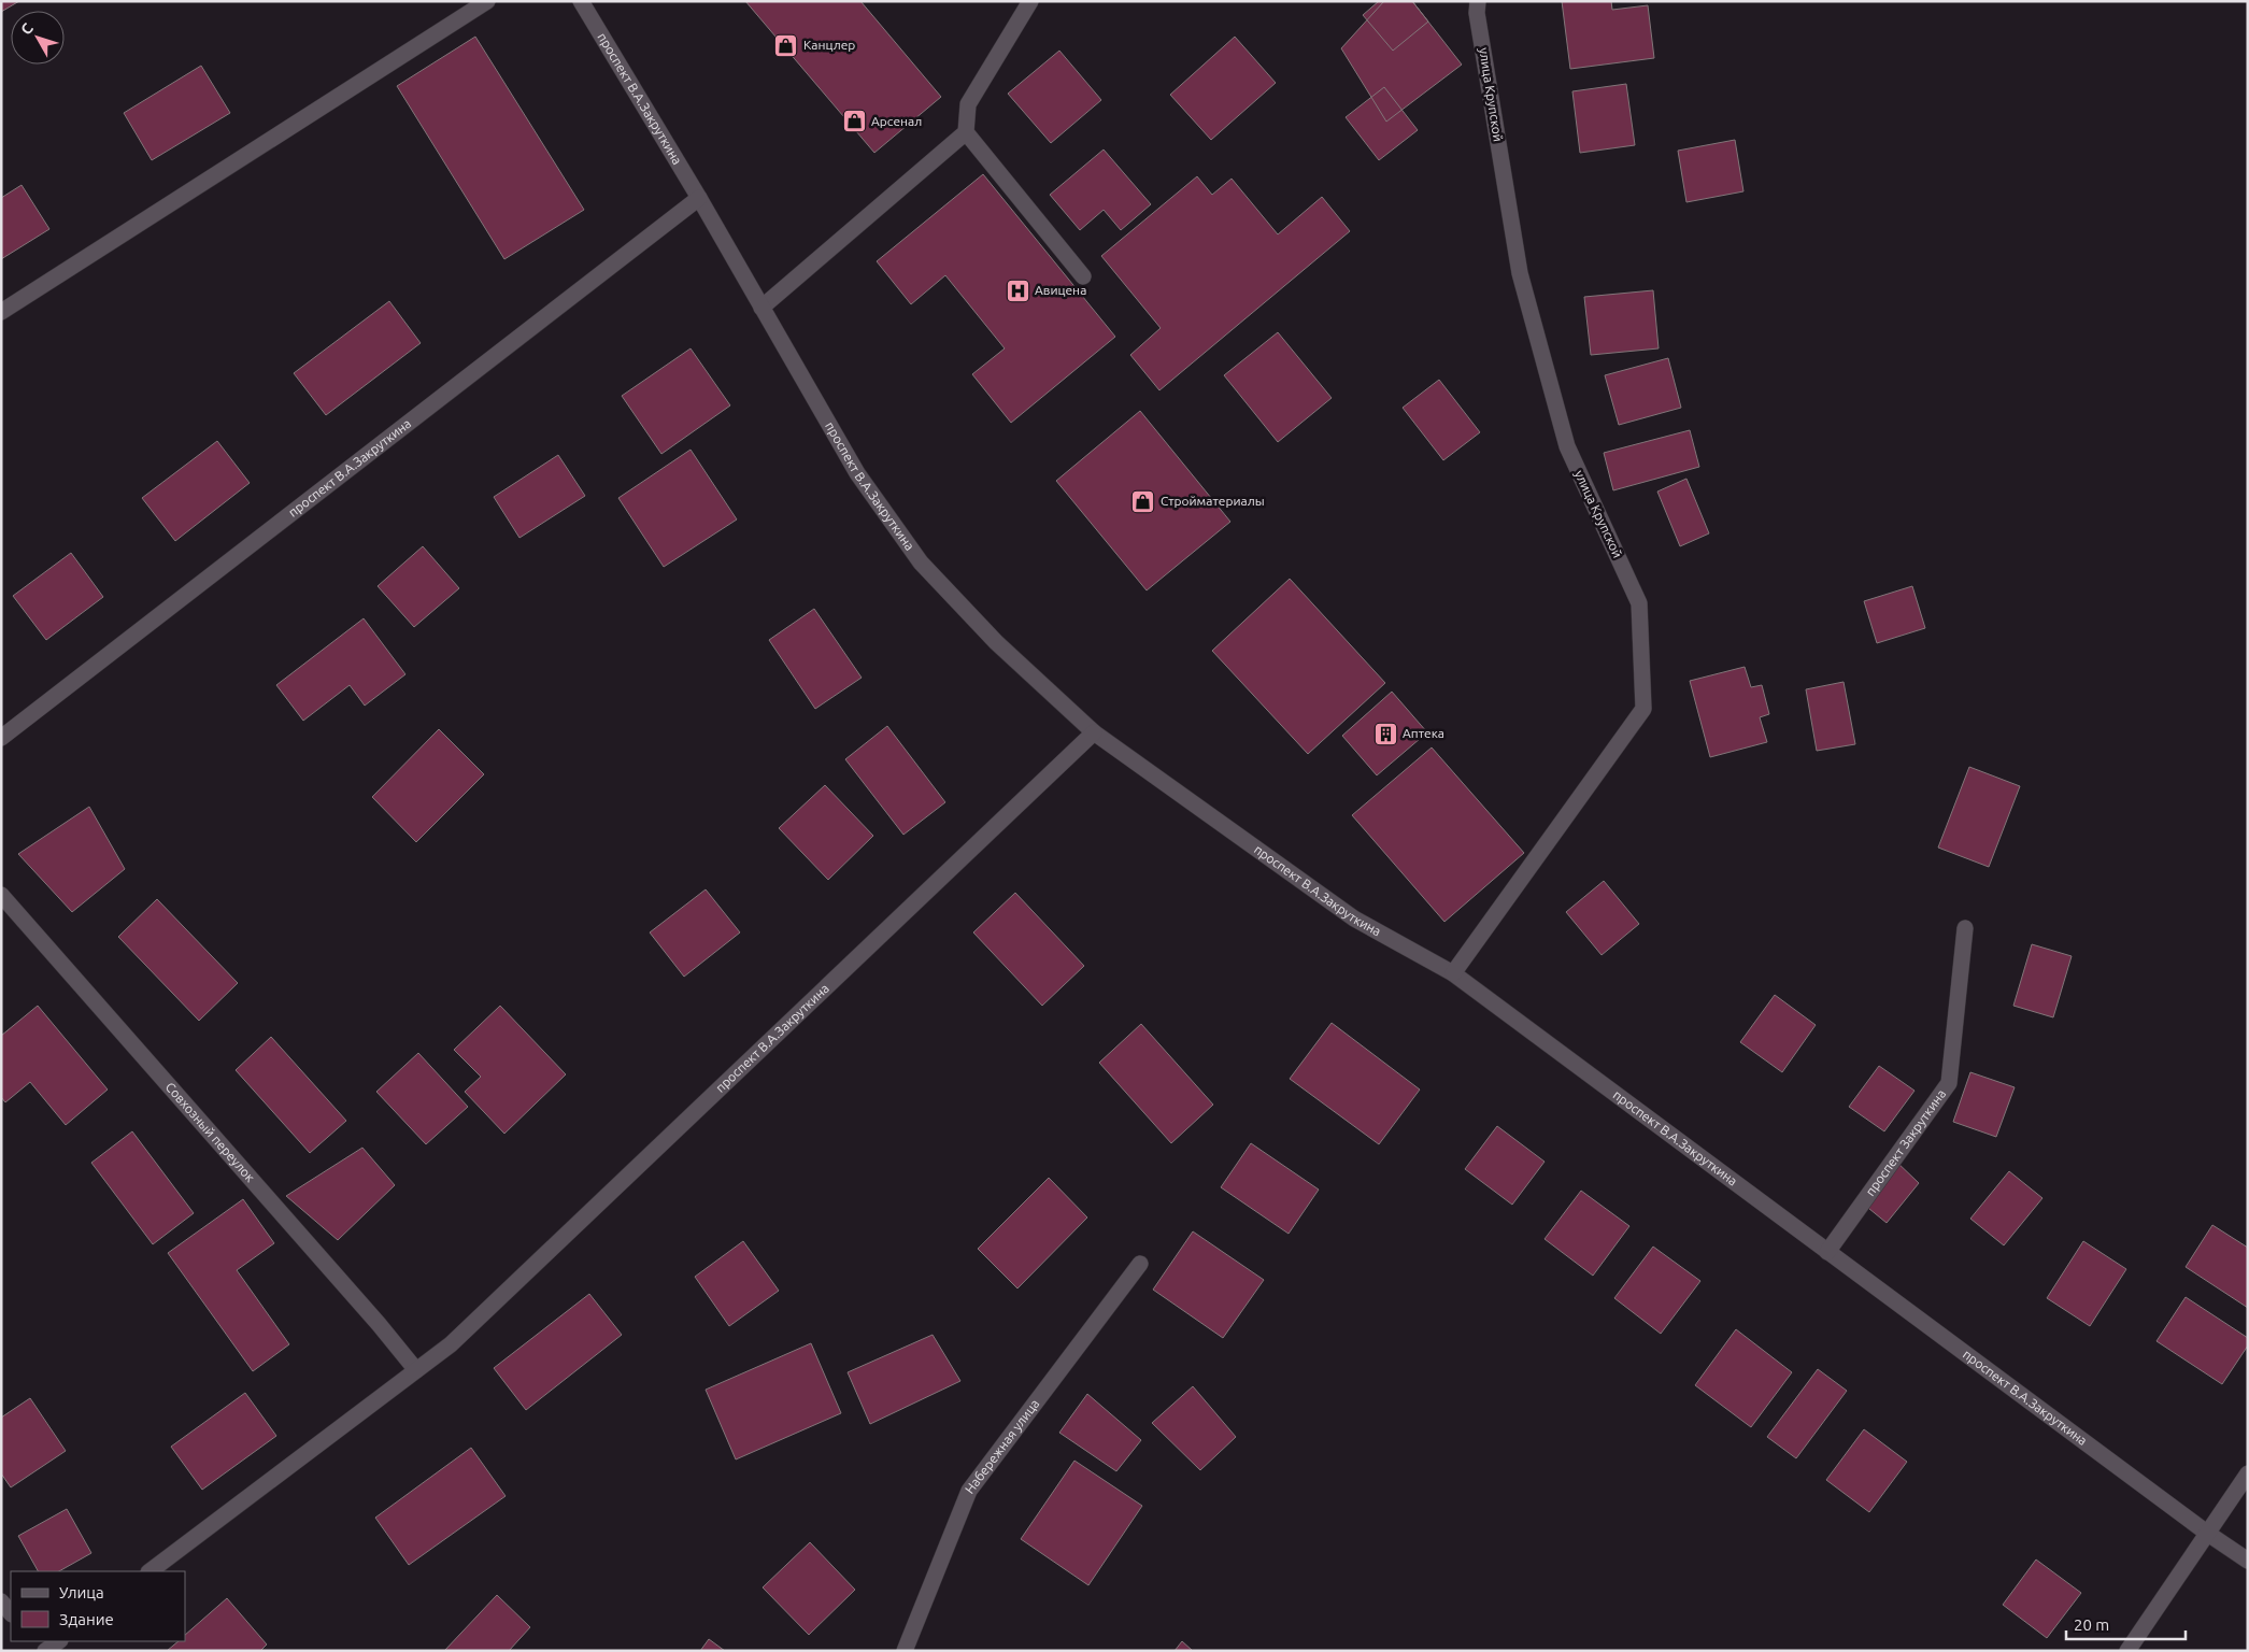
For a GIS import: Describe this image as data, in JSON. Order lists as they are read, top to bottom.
{
  "streets": {
    "street": [
      "улица Крупской",
      "проспект В.А.Закруткина",
      "Совхозный переулок",
      "проспект Закруткина",
      "Набережная улица"
    ]
  },
  "crossings": [
    ["улица Крупской", "проспект В.А.Закруткина"],
    ["проспект В.А.Закруткина", "Совхозный переулок"],
    ["проспект В.А.Закруткина", "проспект Закруткина"]
  ],
  "places": {
    "shop": ["Канцлер", "Арсенал", "Стройматериалы"],
    "hospital": ["Авицена"],
    "building": ["Аптека"]
  },
  "legend": ["Улица", "Здание"],
  "scale_bar": "20 m",
  "north": "top left"
}
